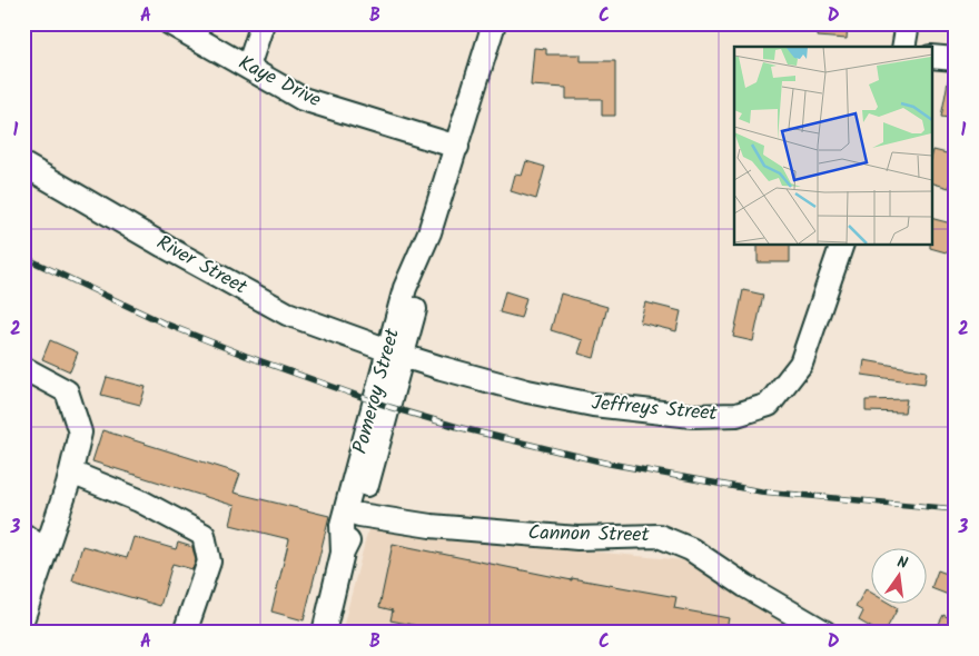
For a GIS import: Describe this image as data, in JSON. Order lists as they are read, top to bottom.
{
  "streets": {
    "street": [
      "Kaye Drive",
      "River Street",
      "Pomeroy Street",
      "Jeffreys Street",
      "Cannon Street"
    ]
  },
  "crossings": [
    ["Kaye Drive", "Pomeroy Street"],
    ["River Street", "Pomeroy Street"],
    ["River Street", "Jeffreys Street"],
    ["Pomeroy Street", "Cannon Street"]
  ],
  "north": "top",
  "grid": {
    "columns": [
      "A",
      "B",
      "C",
      "D"
    ],
    "rows": ["1", "2", "3"]
  }
}
